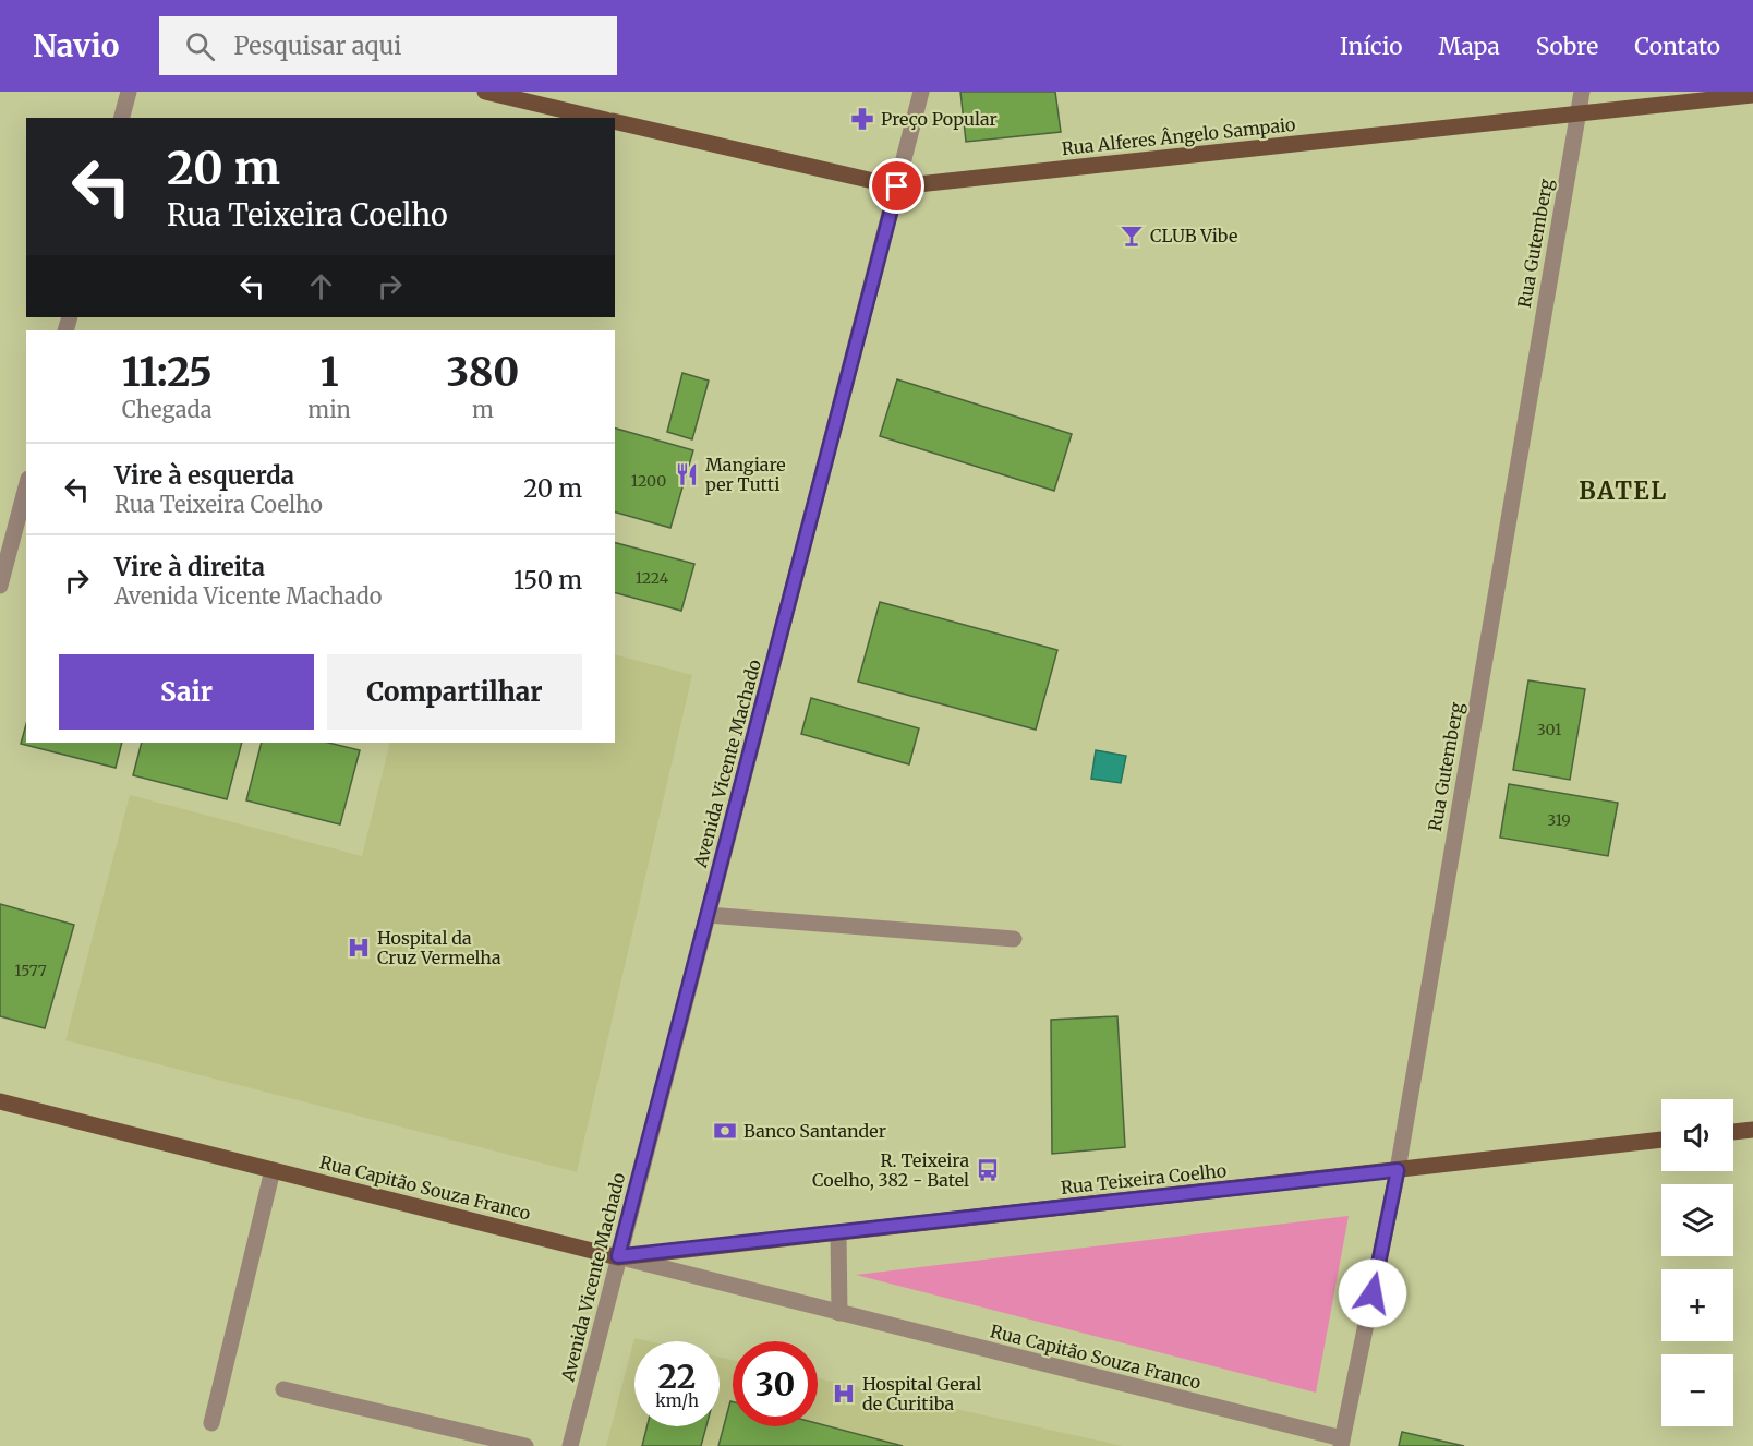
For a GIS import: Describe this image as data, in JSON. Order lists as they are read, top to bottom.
{
  "streets": {
    "main road": ["Rua Alferes Ângelo Sampaio", "Rua Teixeira Coelho", "Rua Capitão Souza Franco"],
    "street": ["Rua Gutemberg", "Avenida Vicente Machado"]
  },
  "crossings": [
    ["Rua Alferes Ângelo Sampaio", "Rua Gutemberg"],
    ["Rua Alferes Ângelo Sampaio", "Avenida Vicente Machado"],
    ["Rua Gutemberg", "Rua Teixeira Coelho"],
    ["Rua Gutemberg", "Rua Capitão Souza Franco"],
    ["Avenida Vicente Machado", "Rua Teixeira Coelho"],
    ["Avenida Vicente Machado", "Rua Capitão Souza Franco"],
    ["Rua Teixeira Coelho", "Rua Capitão Souza Franco"]
  ],
  "districts": ["BATEL"],
  "places": {
    "pharmacy": ["Preço Popular"],
    "bar": ["CLUB Vibe"],
    "restaurant": ["Mangiare per Tutti"],
    "hospital": ["Hospital da Cruz Vermelha", "Hospital Geral de Curitiba"],
    "bank": ["Banco Santander"],
    "bus stop": ["R. Teixeira Coelho, 382 - Batel"]
  },
  "house_numbers": [
    "1200",
    "1224",
    "301",
    "319",
    "1577"
  ],
  "page": {
    "header": "Navio",
    "search": "Pesquisar aqui",
    "nav": [
      "Início",
      "Mapa",
      "Sobre",
      "Contato"
    ],
    "turn": ["20 m", "Rua Teixeira Coelho"],
    "eta": [
      "11:25",
      "Chegada",
      "1",
      "min",
      "380",
      "m"
    ],
    "list": [
      {
        "name": "Vire à esquerda",
        "note": "Rua Teixeira Coelho",
        "value": "20 m"
      },
      {
        "name": "Vire à direita",
        "note": "Avenida Vicente Machado",
        "value": "150 m"
      }
    ],
    "buttons": ["Sair", "Compartilhar"],
    "map_buttons": ["+", "−"],
    "speed": "22 km/h",
    "limit": "30"
  }
}
